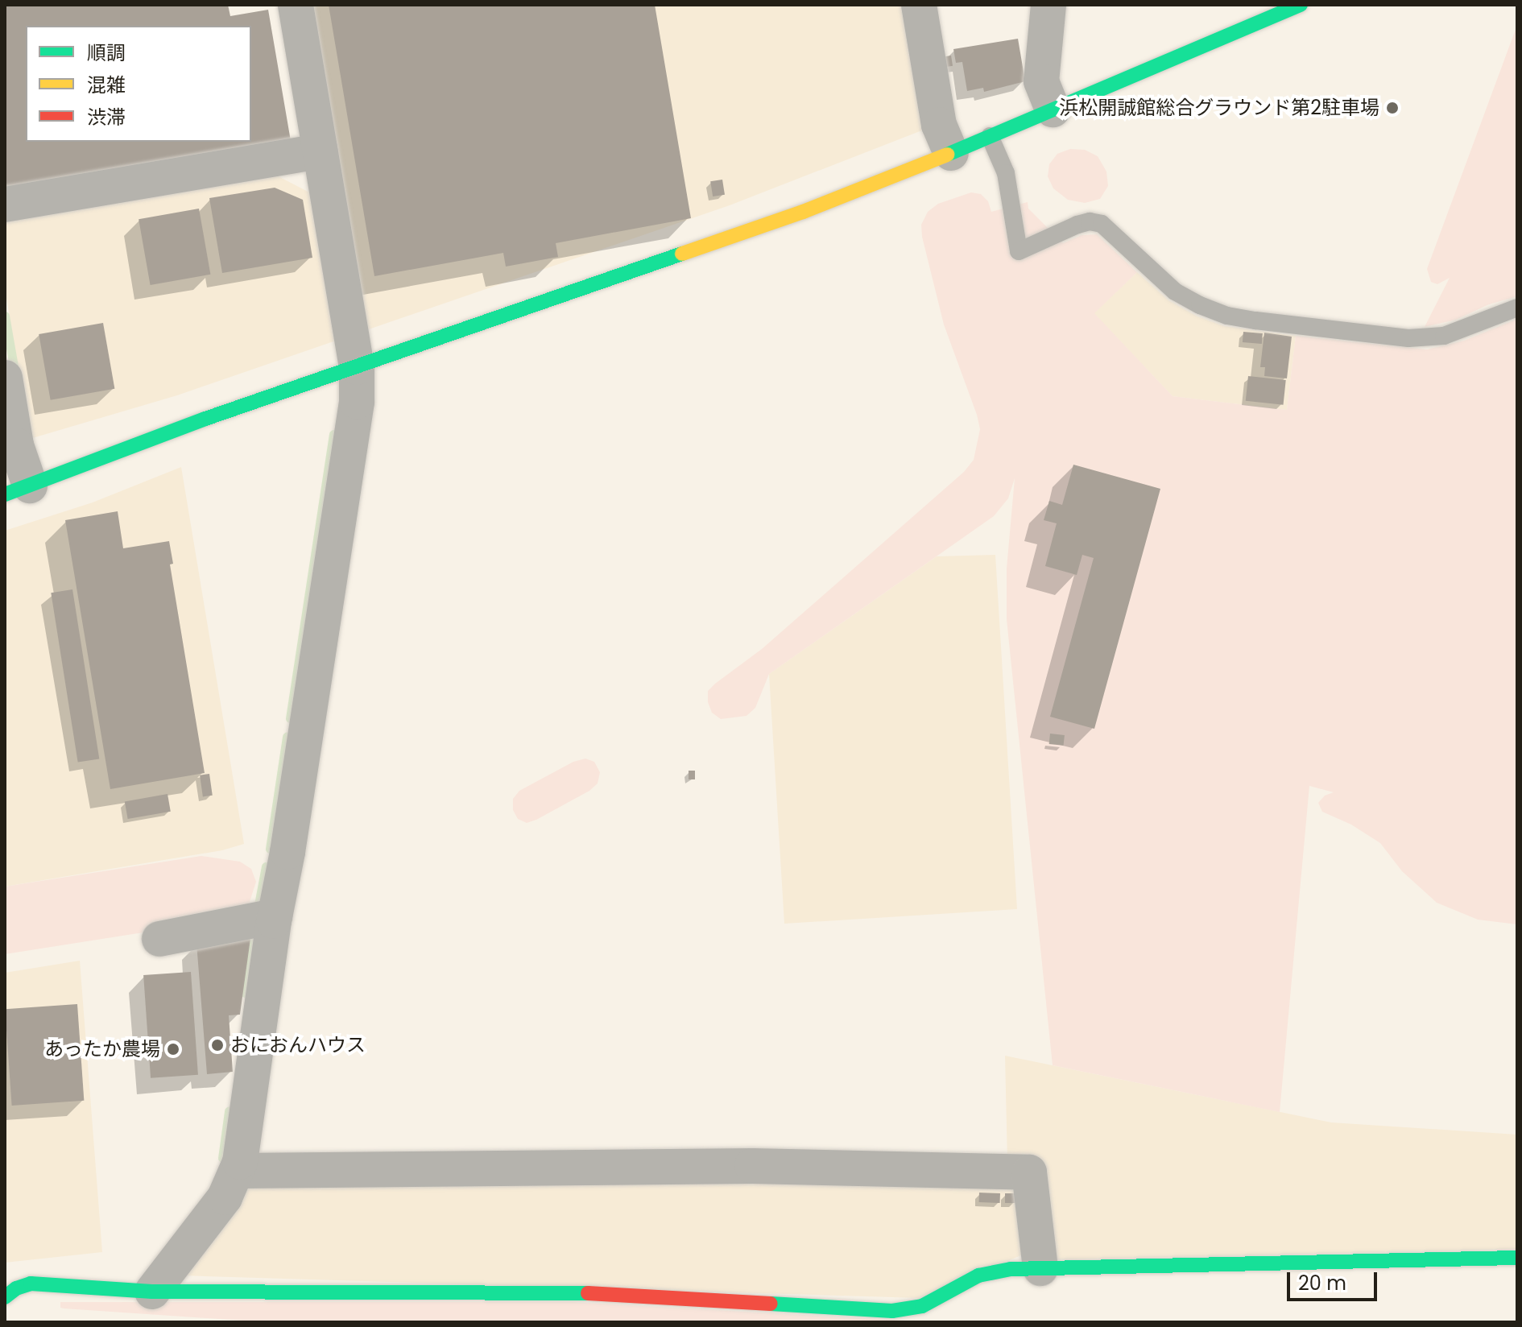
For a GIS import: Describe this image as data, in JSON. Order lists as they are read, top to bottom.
{
  "places": ["浜松開誠館総合グラウンド第2駐車場", "おにおんハウス", "あったか農場"],
  "legend": ["順調", "混雑", "渋滞"],
  "scale_bar": "20 m"
}
